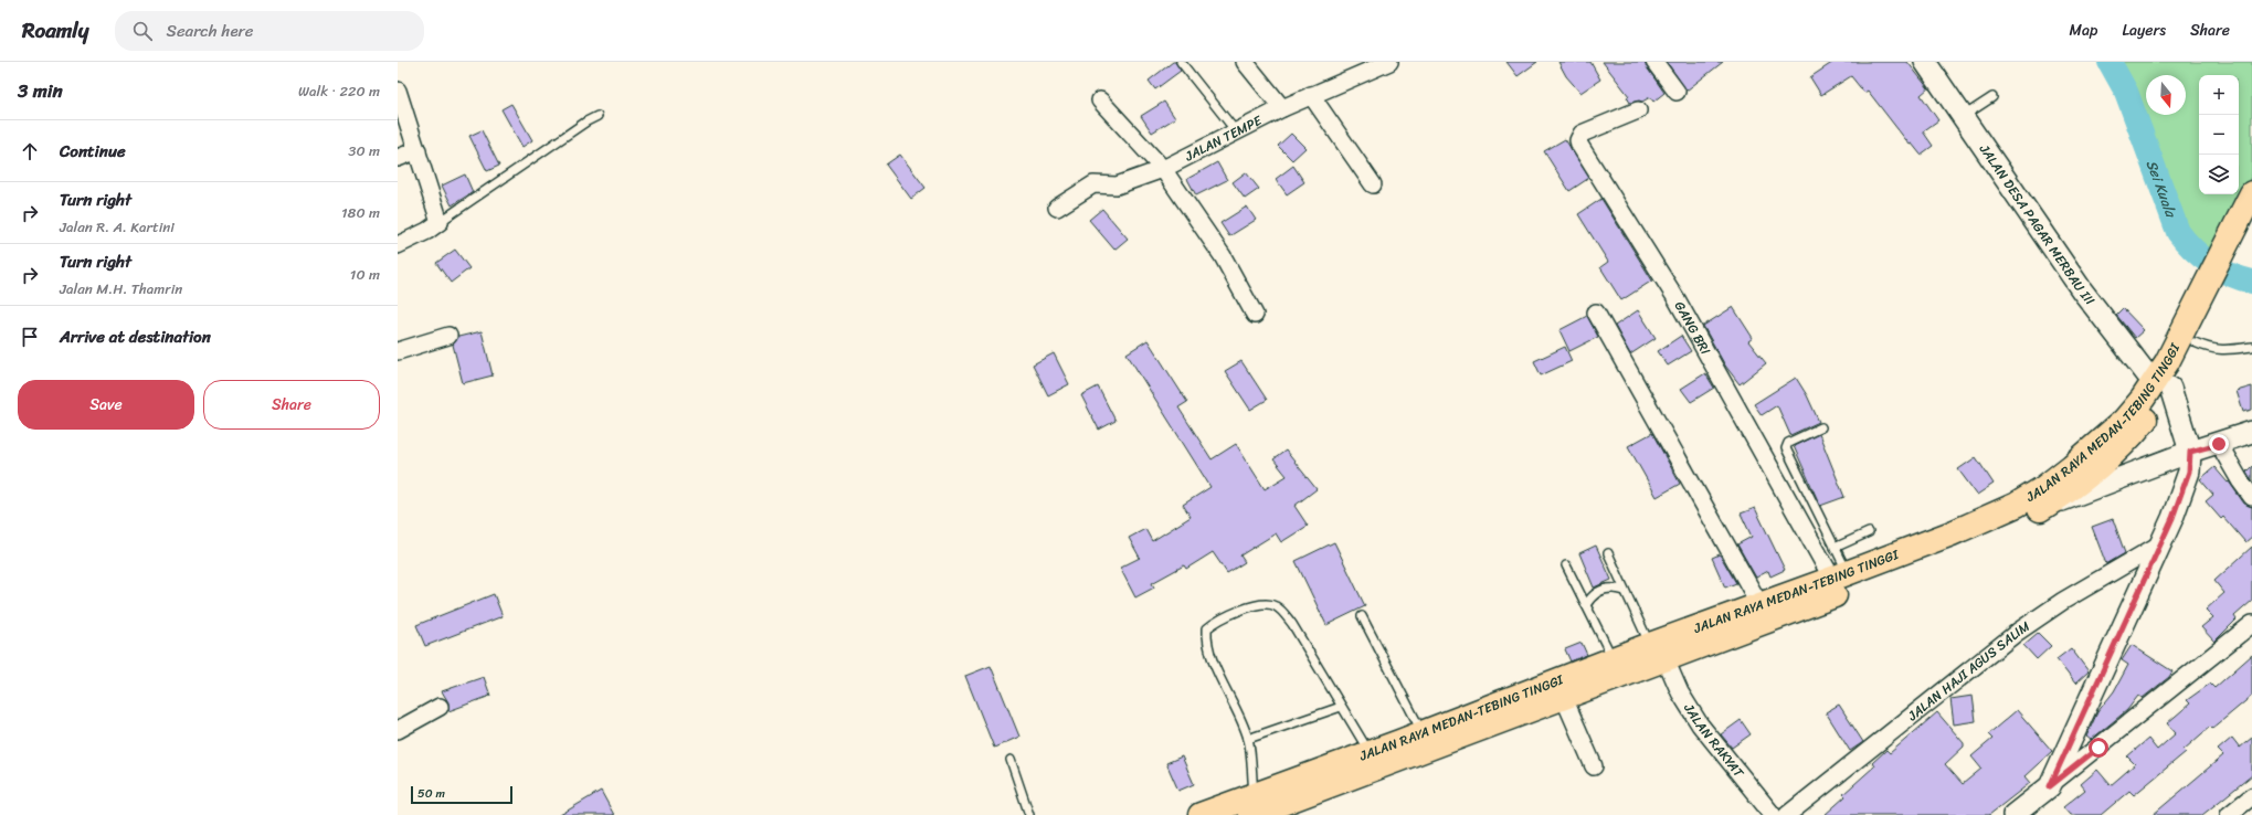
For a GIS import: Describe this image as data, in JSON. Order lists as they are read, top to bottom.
{
  "streets": {
    "highway": ["JALAN RAYA MEDAN-TEBING TINGGI"],
    "street": [
      "JALAN TEMPE",
      "JALAN DESA PAGAR MERBAU III",
      "GANG BRI",
      "JALAN HAJI AGUS SALIM",
      "JALAN RAKYAT"
    ]
  },
  "crossings": [
    ["JALAN DESA PAGAR MERBAU III", "JALAN RAYA MEDAN-TEBING TINGGI"],
    ["GANG BRI", "JALAN RAYA MEDAN-TEBING TINGGI"],
    ["JALAN RAYA MEDAN-TEBING TINGGI", "JALAN RAKYAT"]
  ],
  "water": ["Sei Kuala"],
  "scale_bar": "50 m",
  "north": "bottom",
  "page": {
    "header": "Roamly",
    "search": "Search here",
    "nav": ["Map", "Layers", "Share"],
    "heading": ["3 min", "Walk · 220 m"],
    "map_buttons": ["+", "−"],
    "list": [
      ["Continue", "30 m"],
      ["Turn right", "Jalan R. A. Kartini", "180 m"],
      ["Turn right", "Jalan M.H. Thamrin", "10 m"],
      "Arrive at destination"
    ],
    "buttons": ["Save", "Share"],
    "scale": "50 m"
  }
}
